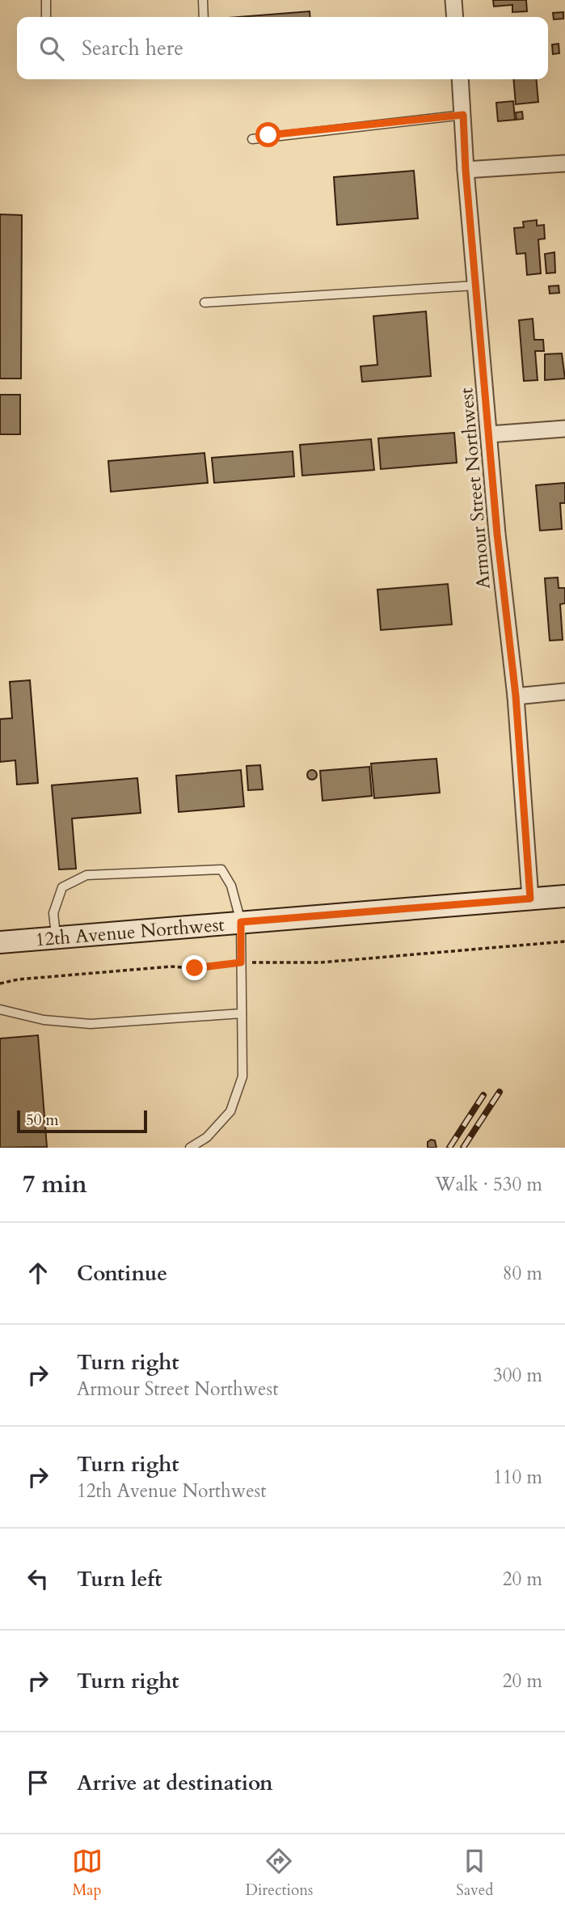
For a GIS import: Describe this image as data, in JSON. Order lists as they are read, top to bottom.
{
  "streets": {
    "main road": ["12th Avenue Northwest"],
    "street": ["Armour Street Northwest"]
  },
  "crossings": [
    ["Armour Street Northwest", "12th Avenue Northwest"]
  ],
  "scale_bar": "50 m",
  "page": {
    "search": "Search here",
    "scale": "50 m",
    "heading": ["7 min", "Walk · 530 m"],
    "list": [
      ["Continue", "80 m"],
      ["Turn right", "Armour Street Northwest", "300 m"],
      ["Turn right", "12th Avenue Northwest", "110 m"],
      ["Turn left", "20 m"],
      ["Turn right", "20 m"],
      "Arrive at destination"
    ],
    "nav": ["Map", "Directions", "Saved"]
  }
}
